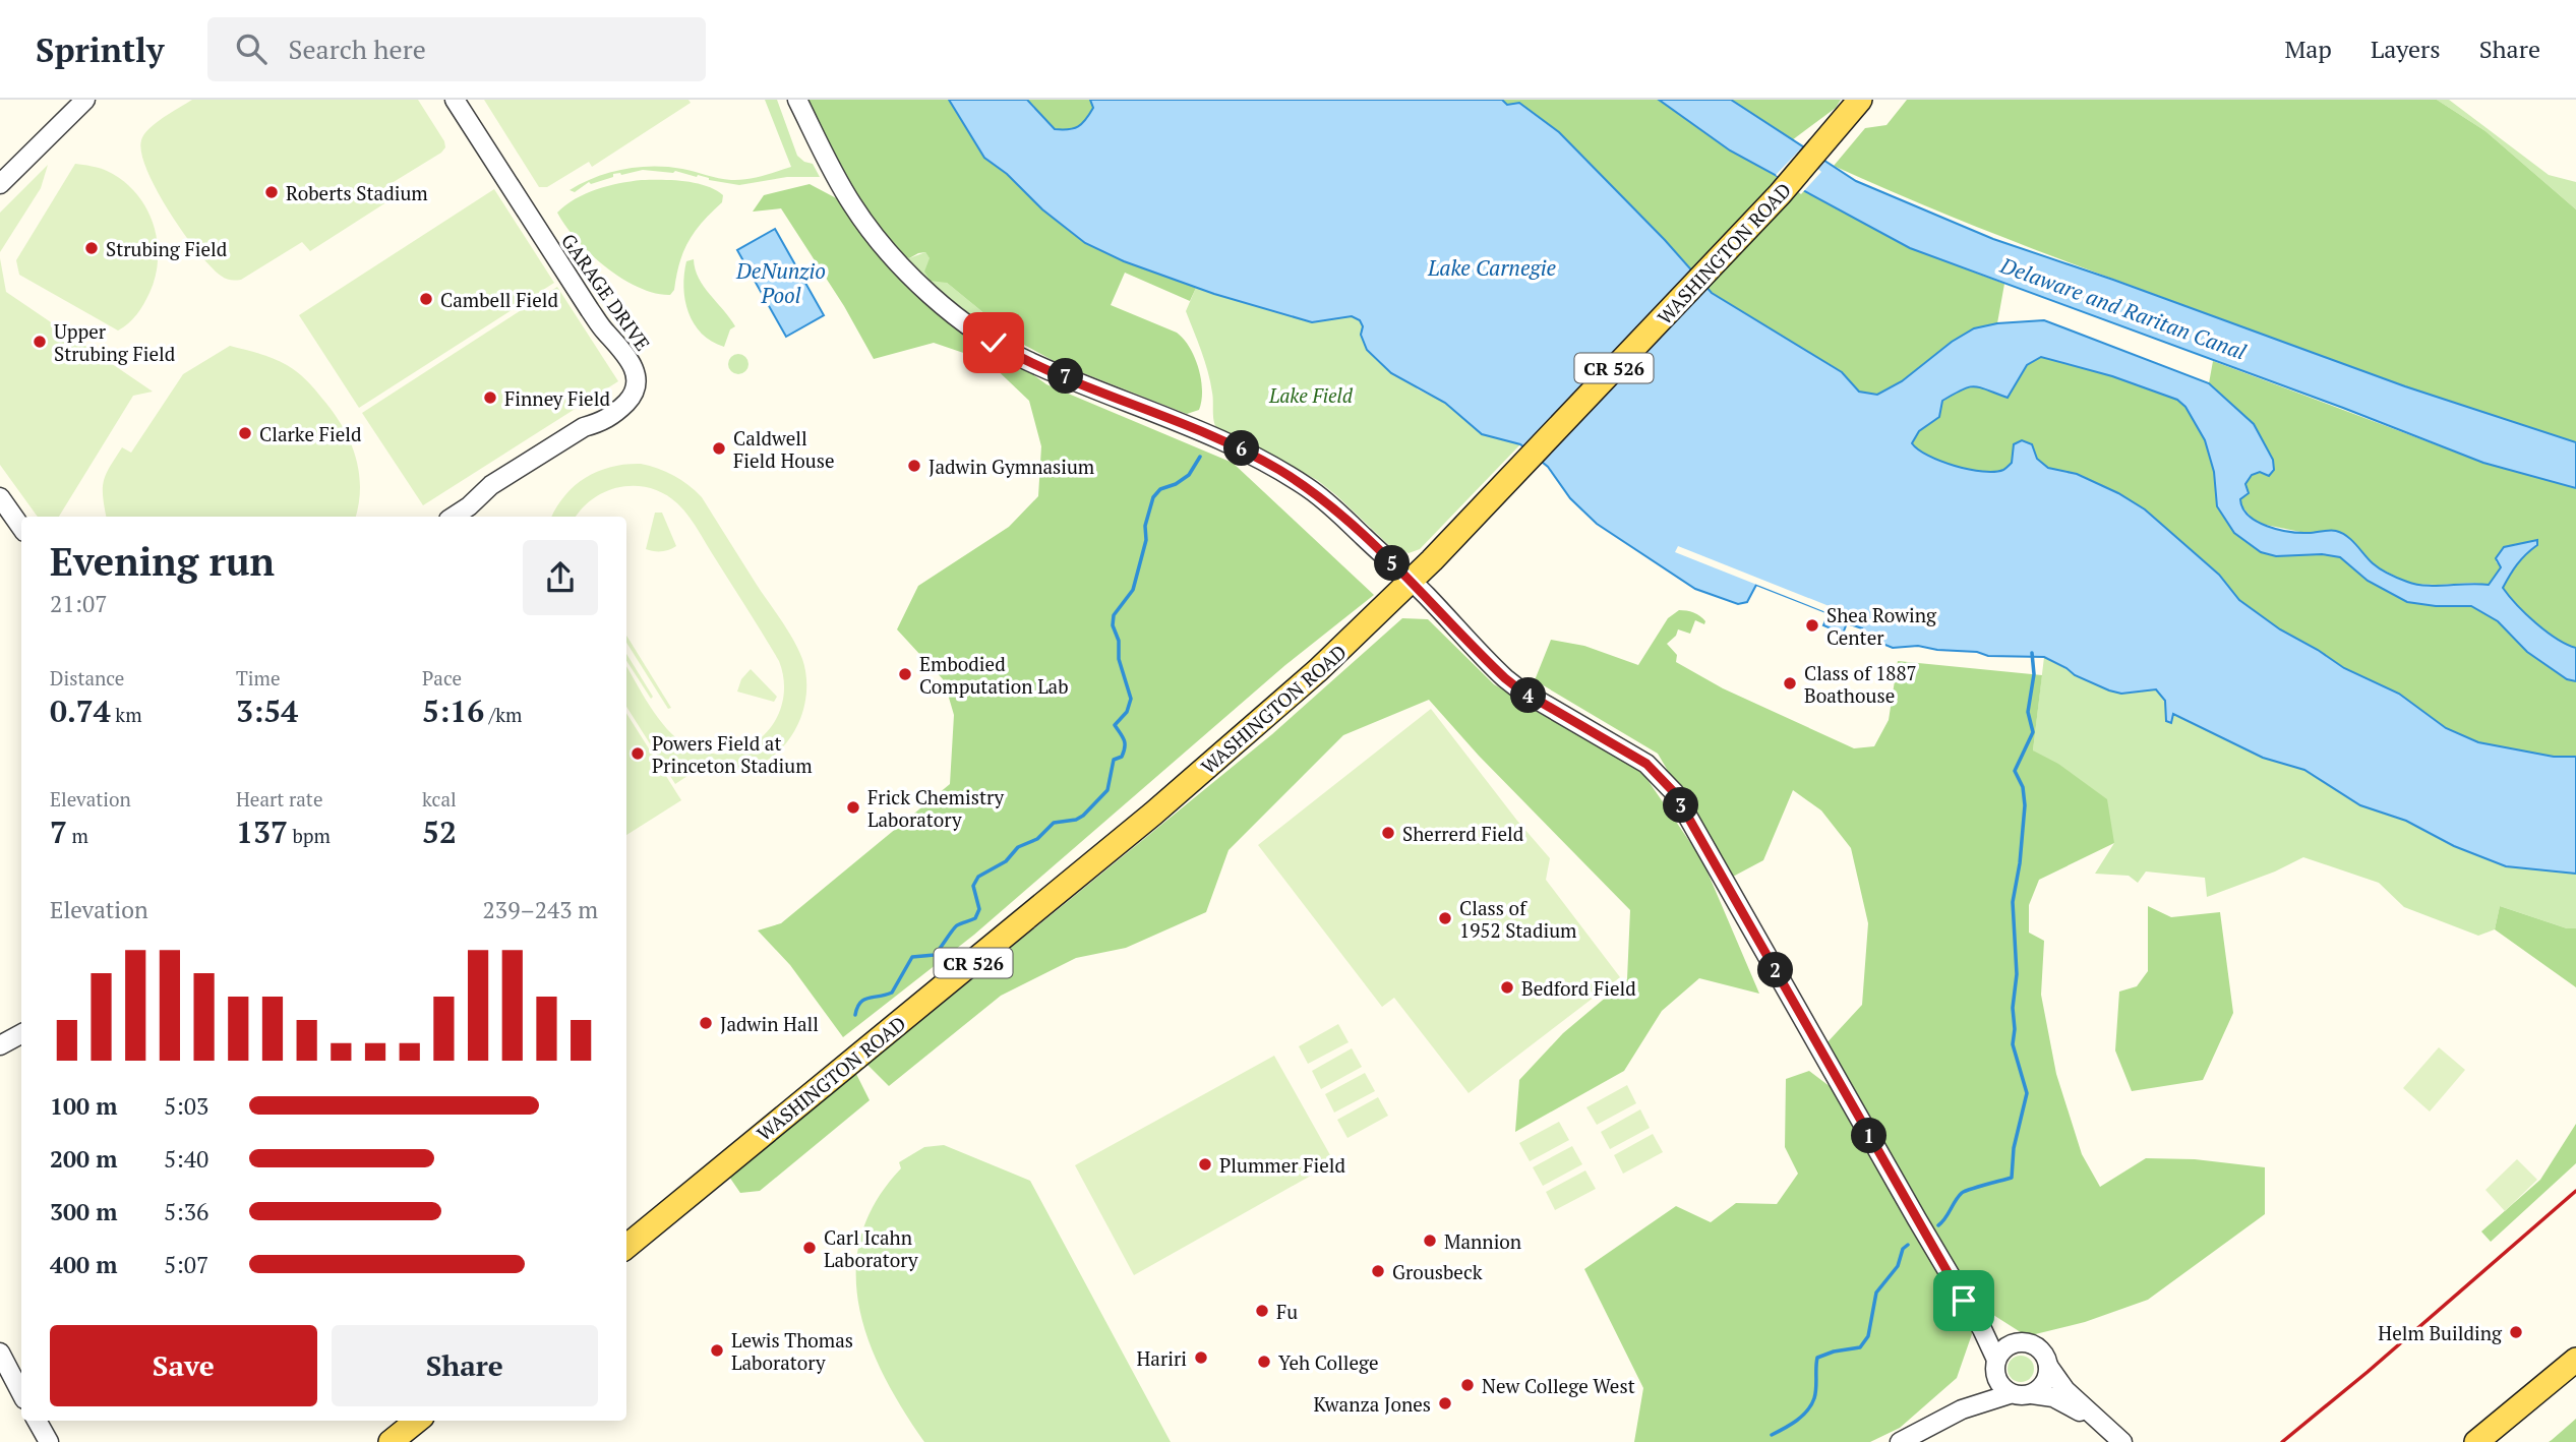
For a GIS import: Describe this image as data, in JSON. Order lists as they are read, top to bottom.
{
  "streets": {
    "main road": ["WASHINGTON ROAD", "CR 526"],
    "street": ["GARAGE DRIVE"]
  },
  "water": ["Lake Carnegie", "DeNunzio Pool", "Delaware and Raritan Canal"],
  "parks": ["Lake Field"],
  "places": [
    "Roberts Stadium",
    "Strubing Field",
    "Cambell Field",
    "Upper Strubing Field",
    "Finney Field",
    "Clarke Field",
    "Caldwell Field House",
    "Jadwin Gymnasium",
    "Shea Rowing Center",
    "Embodied Computation Lab",
    "Class of 1887 Boathouse",
    "Powers Field at Princeton Stadium",
    "Frick Chemistry Laboratory",
    "Sherrerd Field",
    "Class of 1952 Stadium",
    "Bedford Field",
    "Jadwin Hall",
    "Plummer Field",
    "Mannion",
    "Carl Icahn Laboratory",
    "Grousbeck",
    "Fu",
    "Helm Building",
    "Lewis Thomas Laboratory",
    "Hariri",
    "Yeh College",
    "New College West",
    "Kwanza Jones"
  ],
  "page": {
    "header": "Sprintly",
    "search": "Search here",
    "nav": ["Map", "Layers", "Share"],
    "pins": [
      "7",
      "6",
      "5",
      "4",
      "3",
      "2",
      "1"
    ],
    "heading": ["Evening run", "21:07"],
    "stats": [
      ["Distance", "0.74 km"],
      ["Time", "3:54"],
      ["Pace", "5:16 /km"],
      ["Elevation", "7 m"],
      ["Heart rate", "137 bpm"],
      ["kcal", "52"]
    ],
    "chart": ["Elevation", "239–243 m"],
    "list": [
      {
        "name": "100 m",
        "note": "5:03"
      },
      {
        "name": "200 m",
        "note": "5:40"
      },
      {
        "name": "300 m",
        "note": "5:36"
      },
      {
        "name": "400 m",
        "note": "5:07"
      }
    ],
    "buttons": ["Save", "Share"]
  }
}
